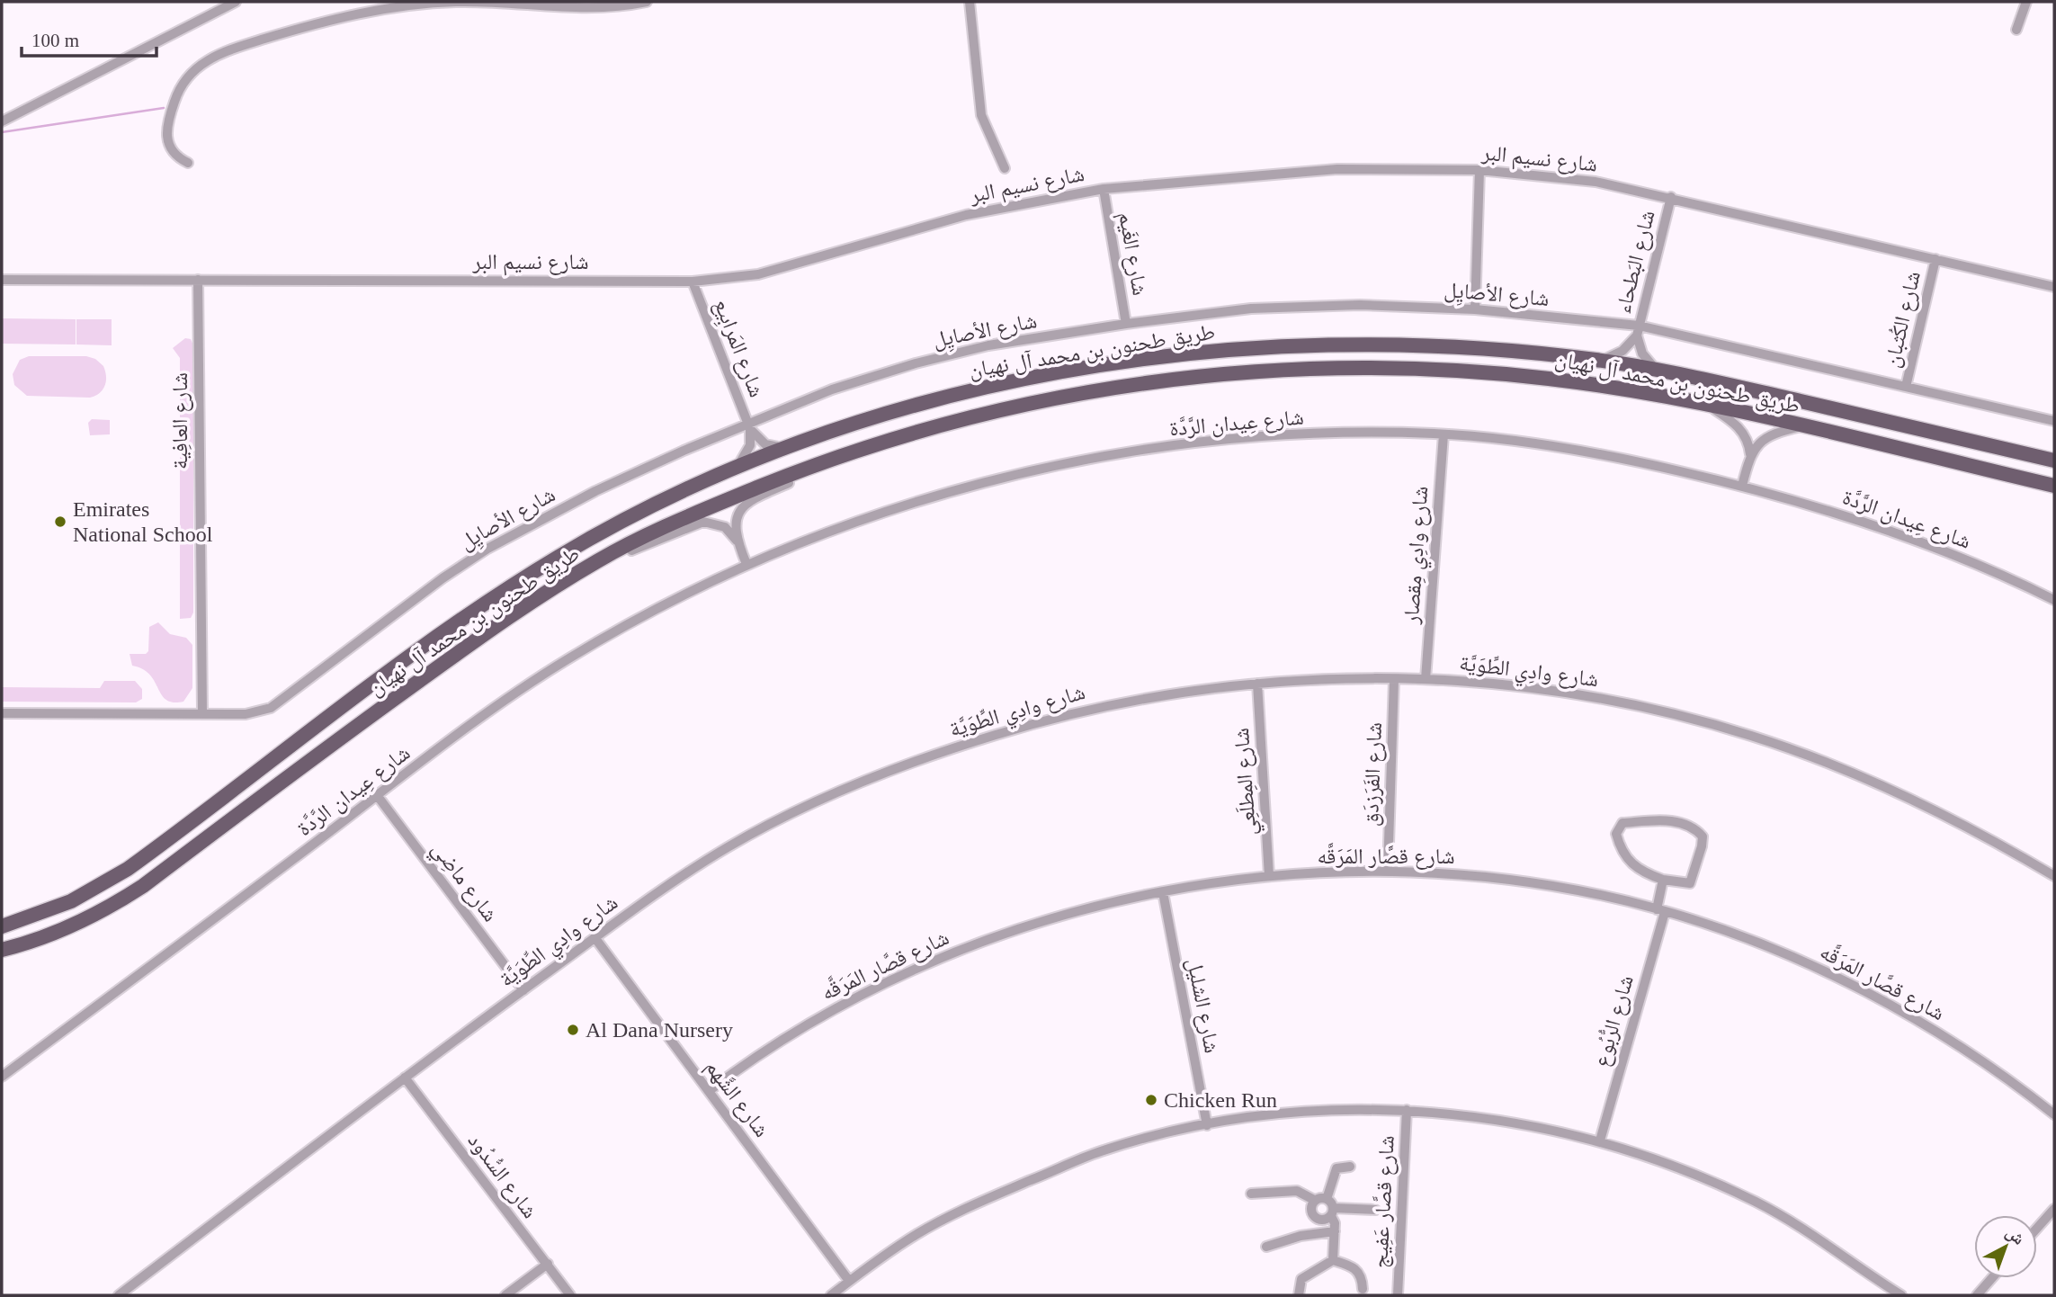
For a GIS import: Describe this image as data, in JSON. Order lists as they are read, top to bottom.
{
  "streets": {
    "main road": ["طريق طحنون بن محمد آل نهيان"],
    "street": [
      "شارع نسيم البر",
      "شارع الغَيم",
      "شارع البَطحاء",
      "شارع الأصايِل",
      "شارع الكُثبان",
      "شارع المَرابِيع",
      "شارع العافِية",
      "شارع عِيدان الرَّدَّة",
      "شارع وادِي مِقصار",
      "شارع وادِي الطِّوَيَّة",
      "شارع الفَرَزدَق",
      "شارع المِطلَعِي",
      "شارع قصَّار المَرَقَّه",
      "شارع ماضِي",
      "شارع الشليل",
      "شارع الرُّبُوع",
      "شارع الشَّهم",
      "شارع السُّدُود",
      "شارع قصَّار عَفِيج"
    ]
  },
  "crossings": [
    ["شارع نسيم البر", "شارع الغَيم"],
    ["شارع نسيم البر", "شارع البَطحاء"],
    ["شارع نسيم البر", "شارع الكُثبان"],
    ["شارع نسيم البر", "شارع المَرابِيع"],
    ["شارع نسيم البر", "شارع العافِية"],
    ["شارع الغَيم", "شارع الأصايِل"],
    ["شارع البَطحاء", "شارع الأصايِل"],
    ["شارع البَطحاء", "طريق طحنون بن محمد آل نهيان"],
    ["شارع الأصايِل", "شارع الكُثبان"],
    ["شارع الأصايِل", "شارع المَرابِيع"],
    ["شارع الأصايِل", "شارع العافِية"],
    ["شارع المَرابِيع", "طريق طحنون بن محمد آل نهيان"],
    ["شارع عِيدان الرَّدَّة", "شارع وادِي مِقصار"],
    ["شارع عِيدان الرَّدَّة", "شارع ماضِي"],
    ["شارع وادِي مِقصار", "شارع وادِي الطِّوَيَّة"],
    ["شارع وادِي الطِّوَيَّة", "شارع الفَرَزدَق"],
    ["شارع وادِي الطِّوَيَّة", "شارع المِطلَعِي"],
    ["شارع وادِي الطِّوَيَّة", "شارع ماضِي"],
    ["شارع وادِي الطِّوَيَّة", "شارع الشَّهم"],
    ["شارع وادِي الطِّوَيَّة", "شارع السُّدُود"],
    ["شارع الفَرَزدَق", "شارع قصَّار المَرَقَّه"],
    ["شارع المِطلَعِي", "شارع قصَّار المَرَقَّه"],
    ["شارع قصَّار المَرَقَّه", "شارع الشليل"],
    ["شارع قصَّار المَرَقَّه", "شارع الرُّبُوع"],
    ["شارع قصَّار المَرَقَّه", "شارع الشَّهم"]
  ],
  "places": ["Emirates National School", "Al Dana Nursery", "Chicken Run"],
  "scale_bar": "100 m",
  "north": "top right"
}
